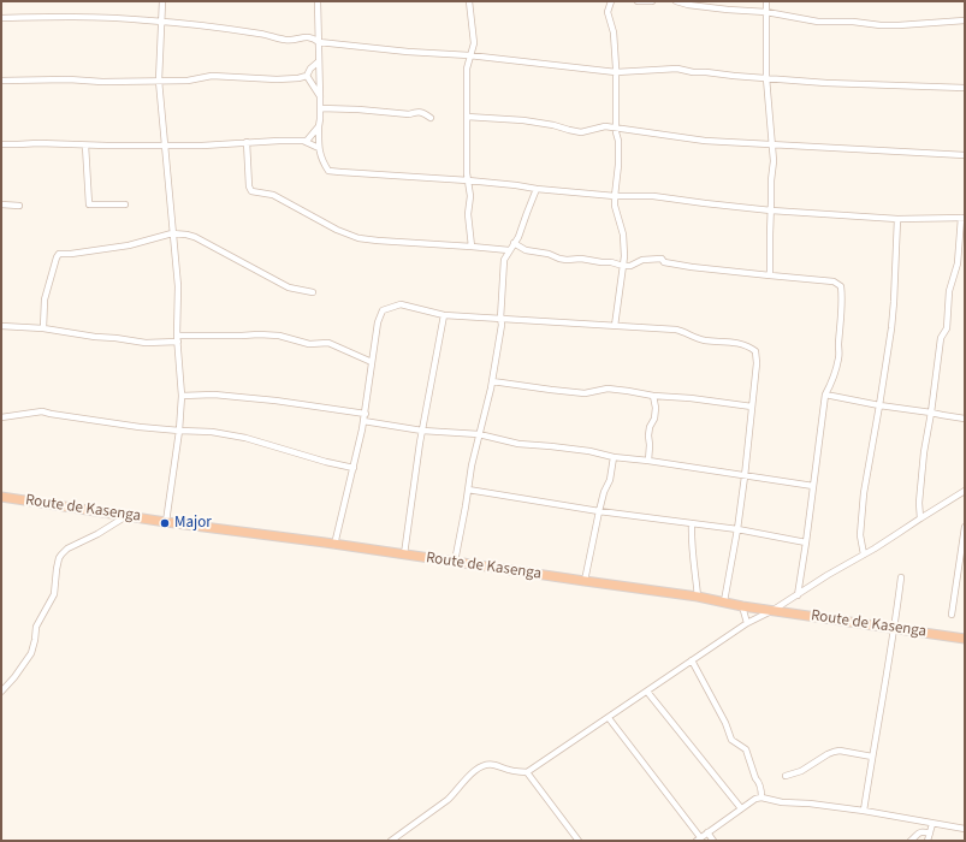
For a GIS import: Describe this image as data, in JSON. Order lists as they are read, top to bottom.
{
  "streets": {
    "highway": ["Route de Kasenga"]
  },
  "places": ["Major"]
}
